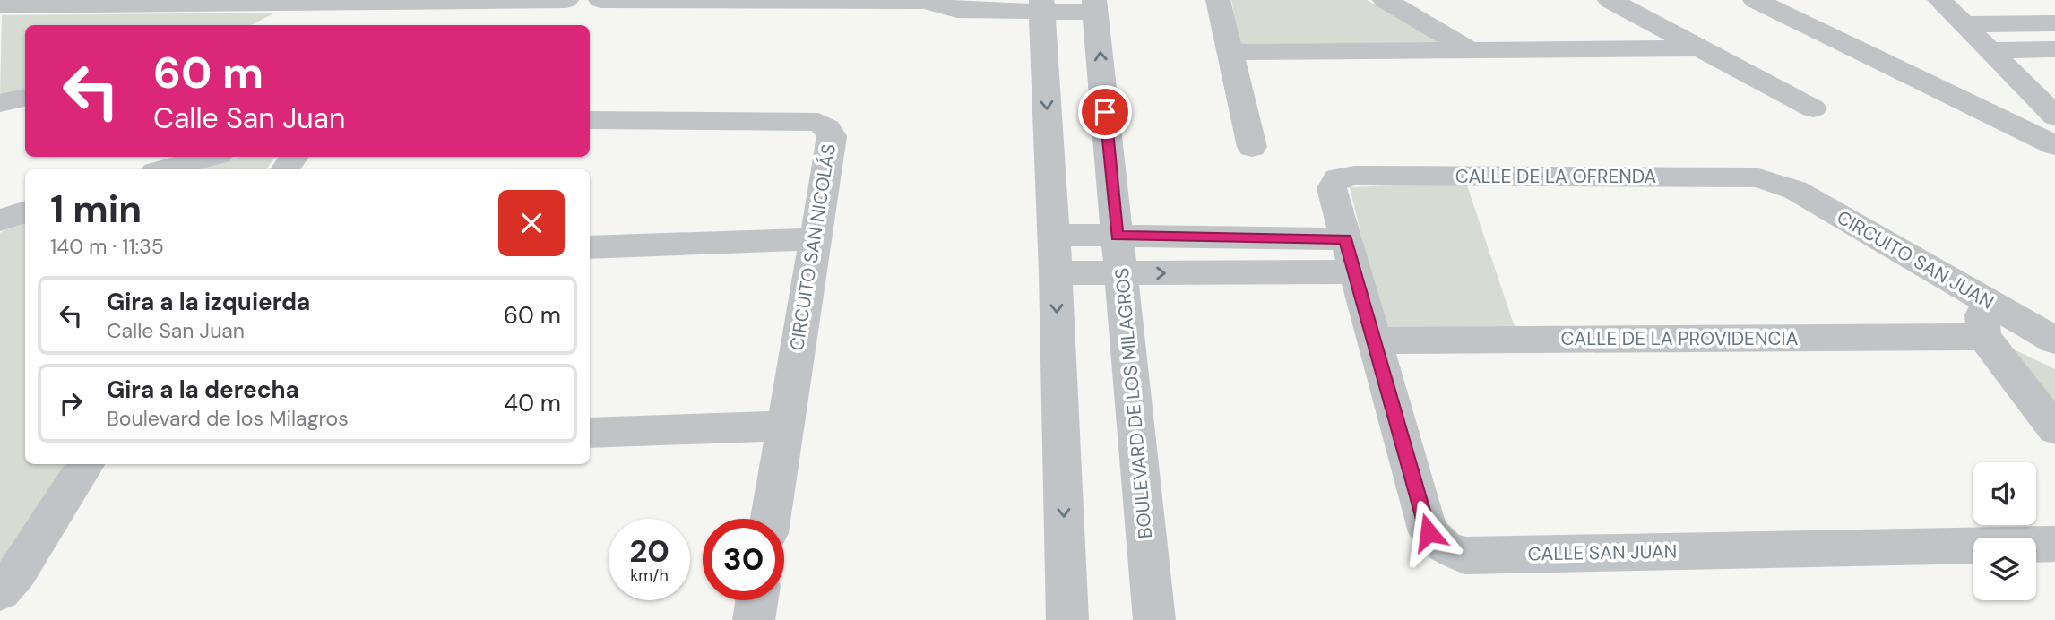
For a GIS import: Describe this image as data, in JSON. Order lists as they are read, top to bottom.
{
  "streets": {
    "street": [
      "CALLE DE LA OFRENDA",
      "CIRCUITO SAN NICOLÁS",
      "CIRCUITO SAN JUAN",
      "CALLE DE LA PROVIDENCIA",
      "BOULEVARD DE LOS MILAGROS",
      "CALLE SAN JUAN"
    ]
  },
  "crossings": [
    ["CALLE DE LA OFRENDA", "CIRCUITO SAN JUAN"],
    ["CALLE DE LA OFRENDA", "CALLE SAN JUAN"],
    ["CALLE DE LA PROVIDENCIA", "CALLE SAN JUAN"]
  ],
  "page": {
    "turn": ["60 m", "Calle San Juan"],
    "heading": ["1 min", "140 m · 11:35"],
    "list": [
      {
        "name": "Gira a la izquierda",
        "note": "Calle San Juan",
        "value": "60 m"
      },
      {
        "name": "Gira a la derecha",
        "note": "Boulevard de los Milagros",
        "value": "40 m"
      }
    ],
    "speed": "20 km/h",
    "limit": "30"
  }
}
